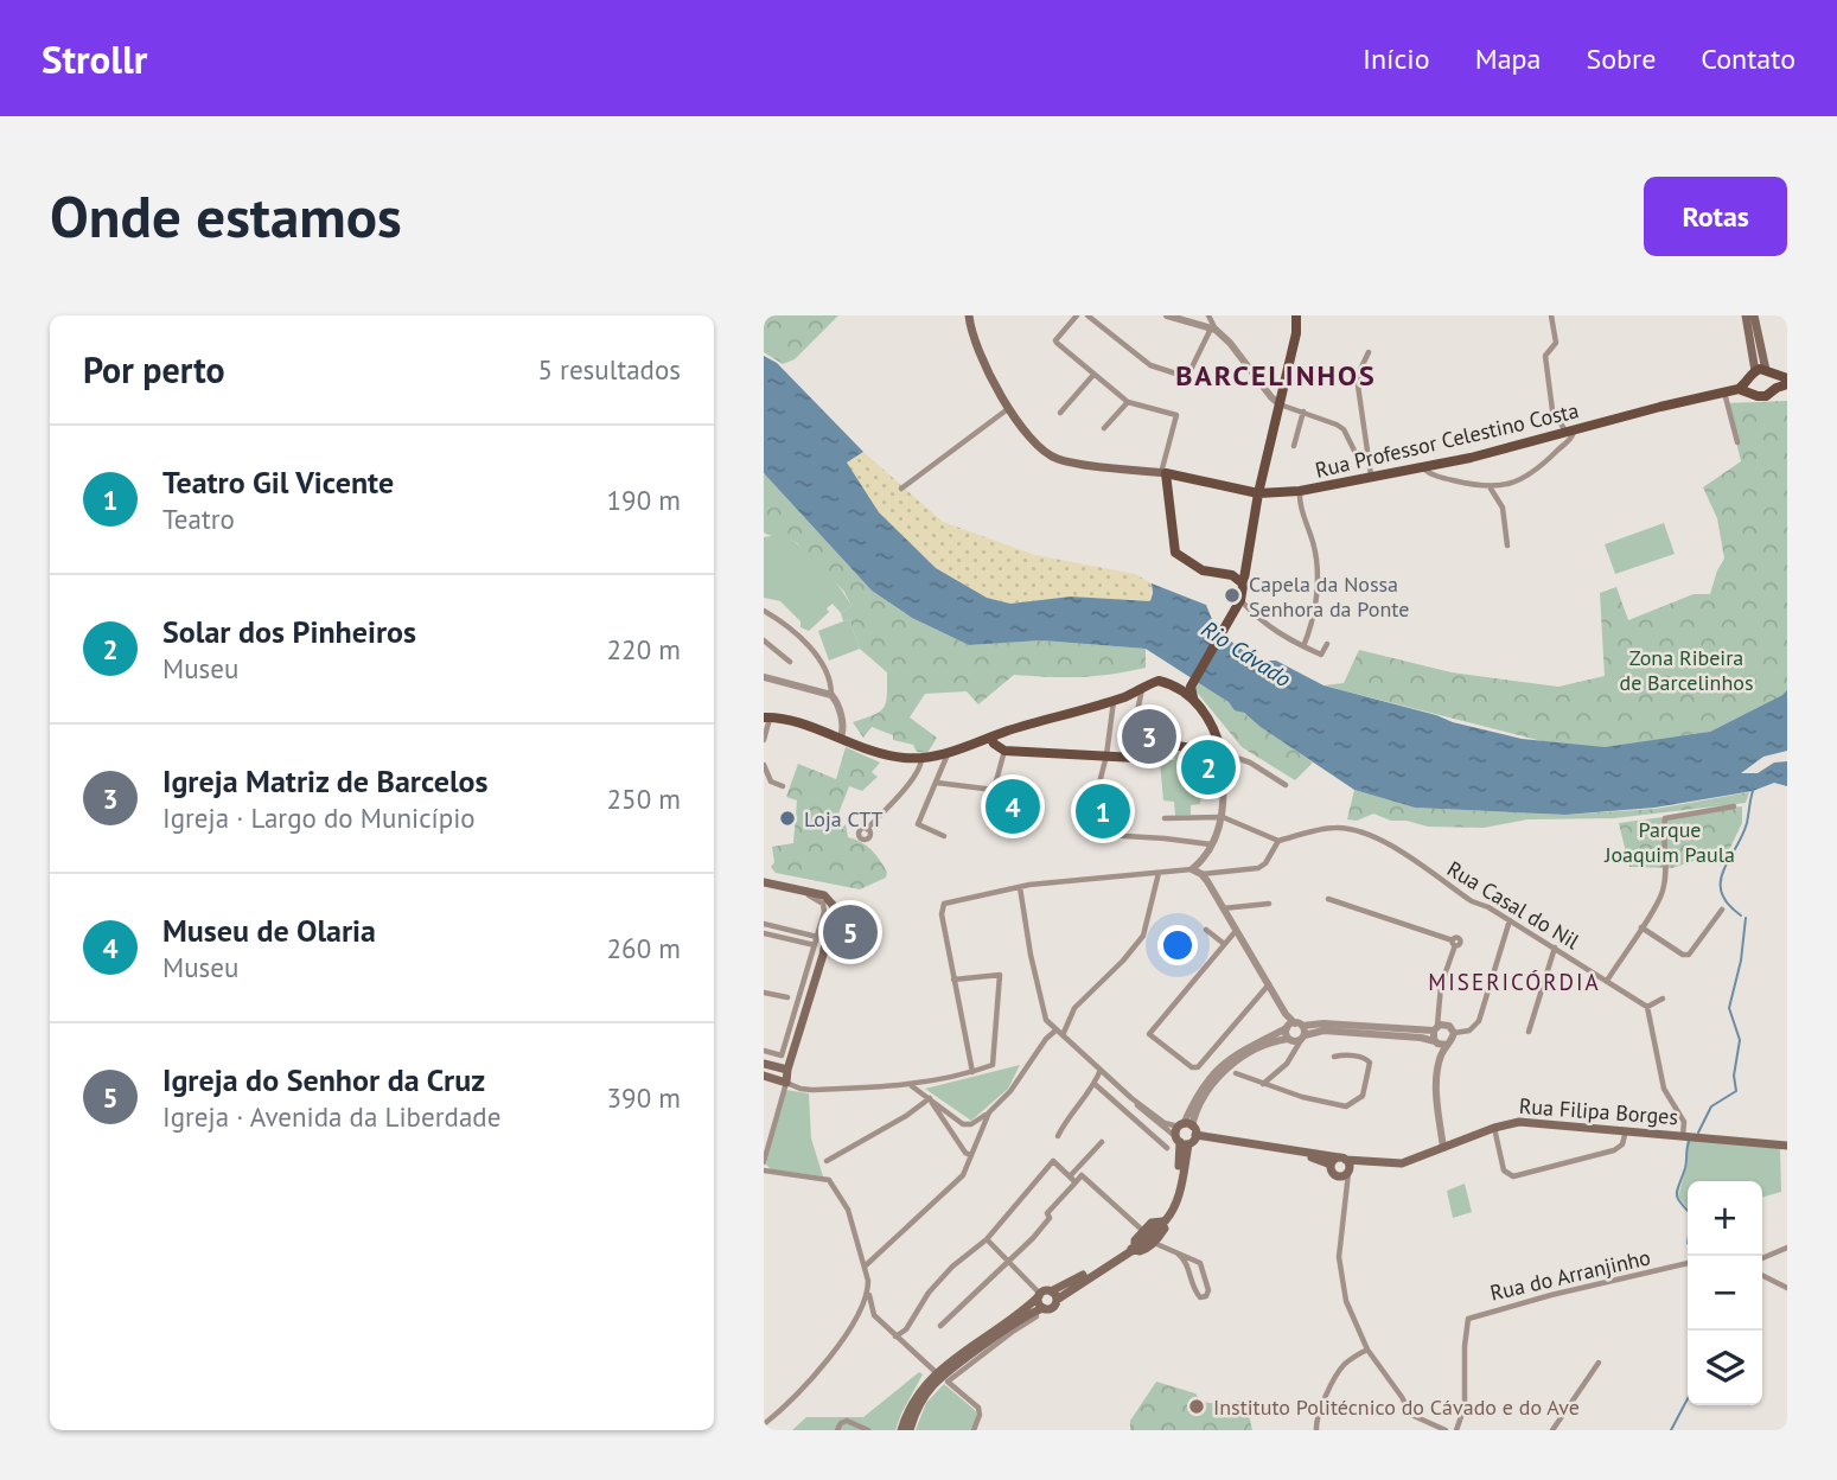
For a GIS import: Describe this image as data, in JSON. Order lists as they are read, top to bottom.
{
  "streets": {
    "main road": ["Rua Professor Celestino Costa", "Rua Filipa Borges"],
    "street": ["Rua Casal do Nil", "Rua do Arranjinho"]
  },
  "districts": ["BARCELINHOS", "MISERICÓRDIA"],
  "water": ["Rio Cávado"],
  "parks": ["Zona Ribeira de Barcelinhos", "Parque Joaquim Paula"],
  "places": ["Capela da Nossa Senhora da Ponte", "Loja CTT", "Instituto Politécnico do Cávado e do Ave"],
  "page": {
    "header": "Strollr",
    "nav": [
      "Início",
      "Mapa",
      "Sobre",
      "Contato"
    ],
    "buttons": "Rotas",
    "title": "Onde estamos",
    "heading": ["Por perto", "5 resultados"],
    "list": [
      {
        "mark": "1",
        "name": "Teatro Gil Vicente",
        "note": "Teatro",
        "value": "190 m"
      },
      {
        "mark": "2",
        "name": "Solar dos Pinheiros",
        "note": "Museu",
        "value": "220 m"
      },
      {
        "mark": "3",
        "name": "Igreja Matriz de Barcelos",
        "note": "Igreja · Largo do Município",
        "value": "250 m"
      },
      {
        "mark": "4",
        "name": "Museu de Olaria",
        "note": "Museu",
        "value": "260 m"
      },
      {
        "mark": "5",
        "name": "Igreja do Senhor da Cruz",
        "note": "Igreja · Avenida da Liberdade",
        "value": "390 m"
      }
    ],
    "pins": [
      "3",
      "2",
      "4",
      "1",
      "5"
    ],
    "map_buttons": ["+", "−"]
  }
}
